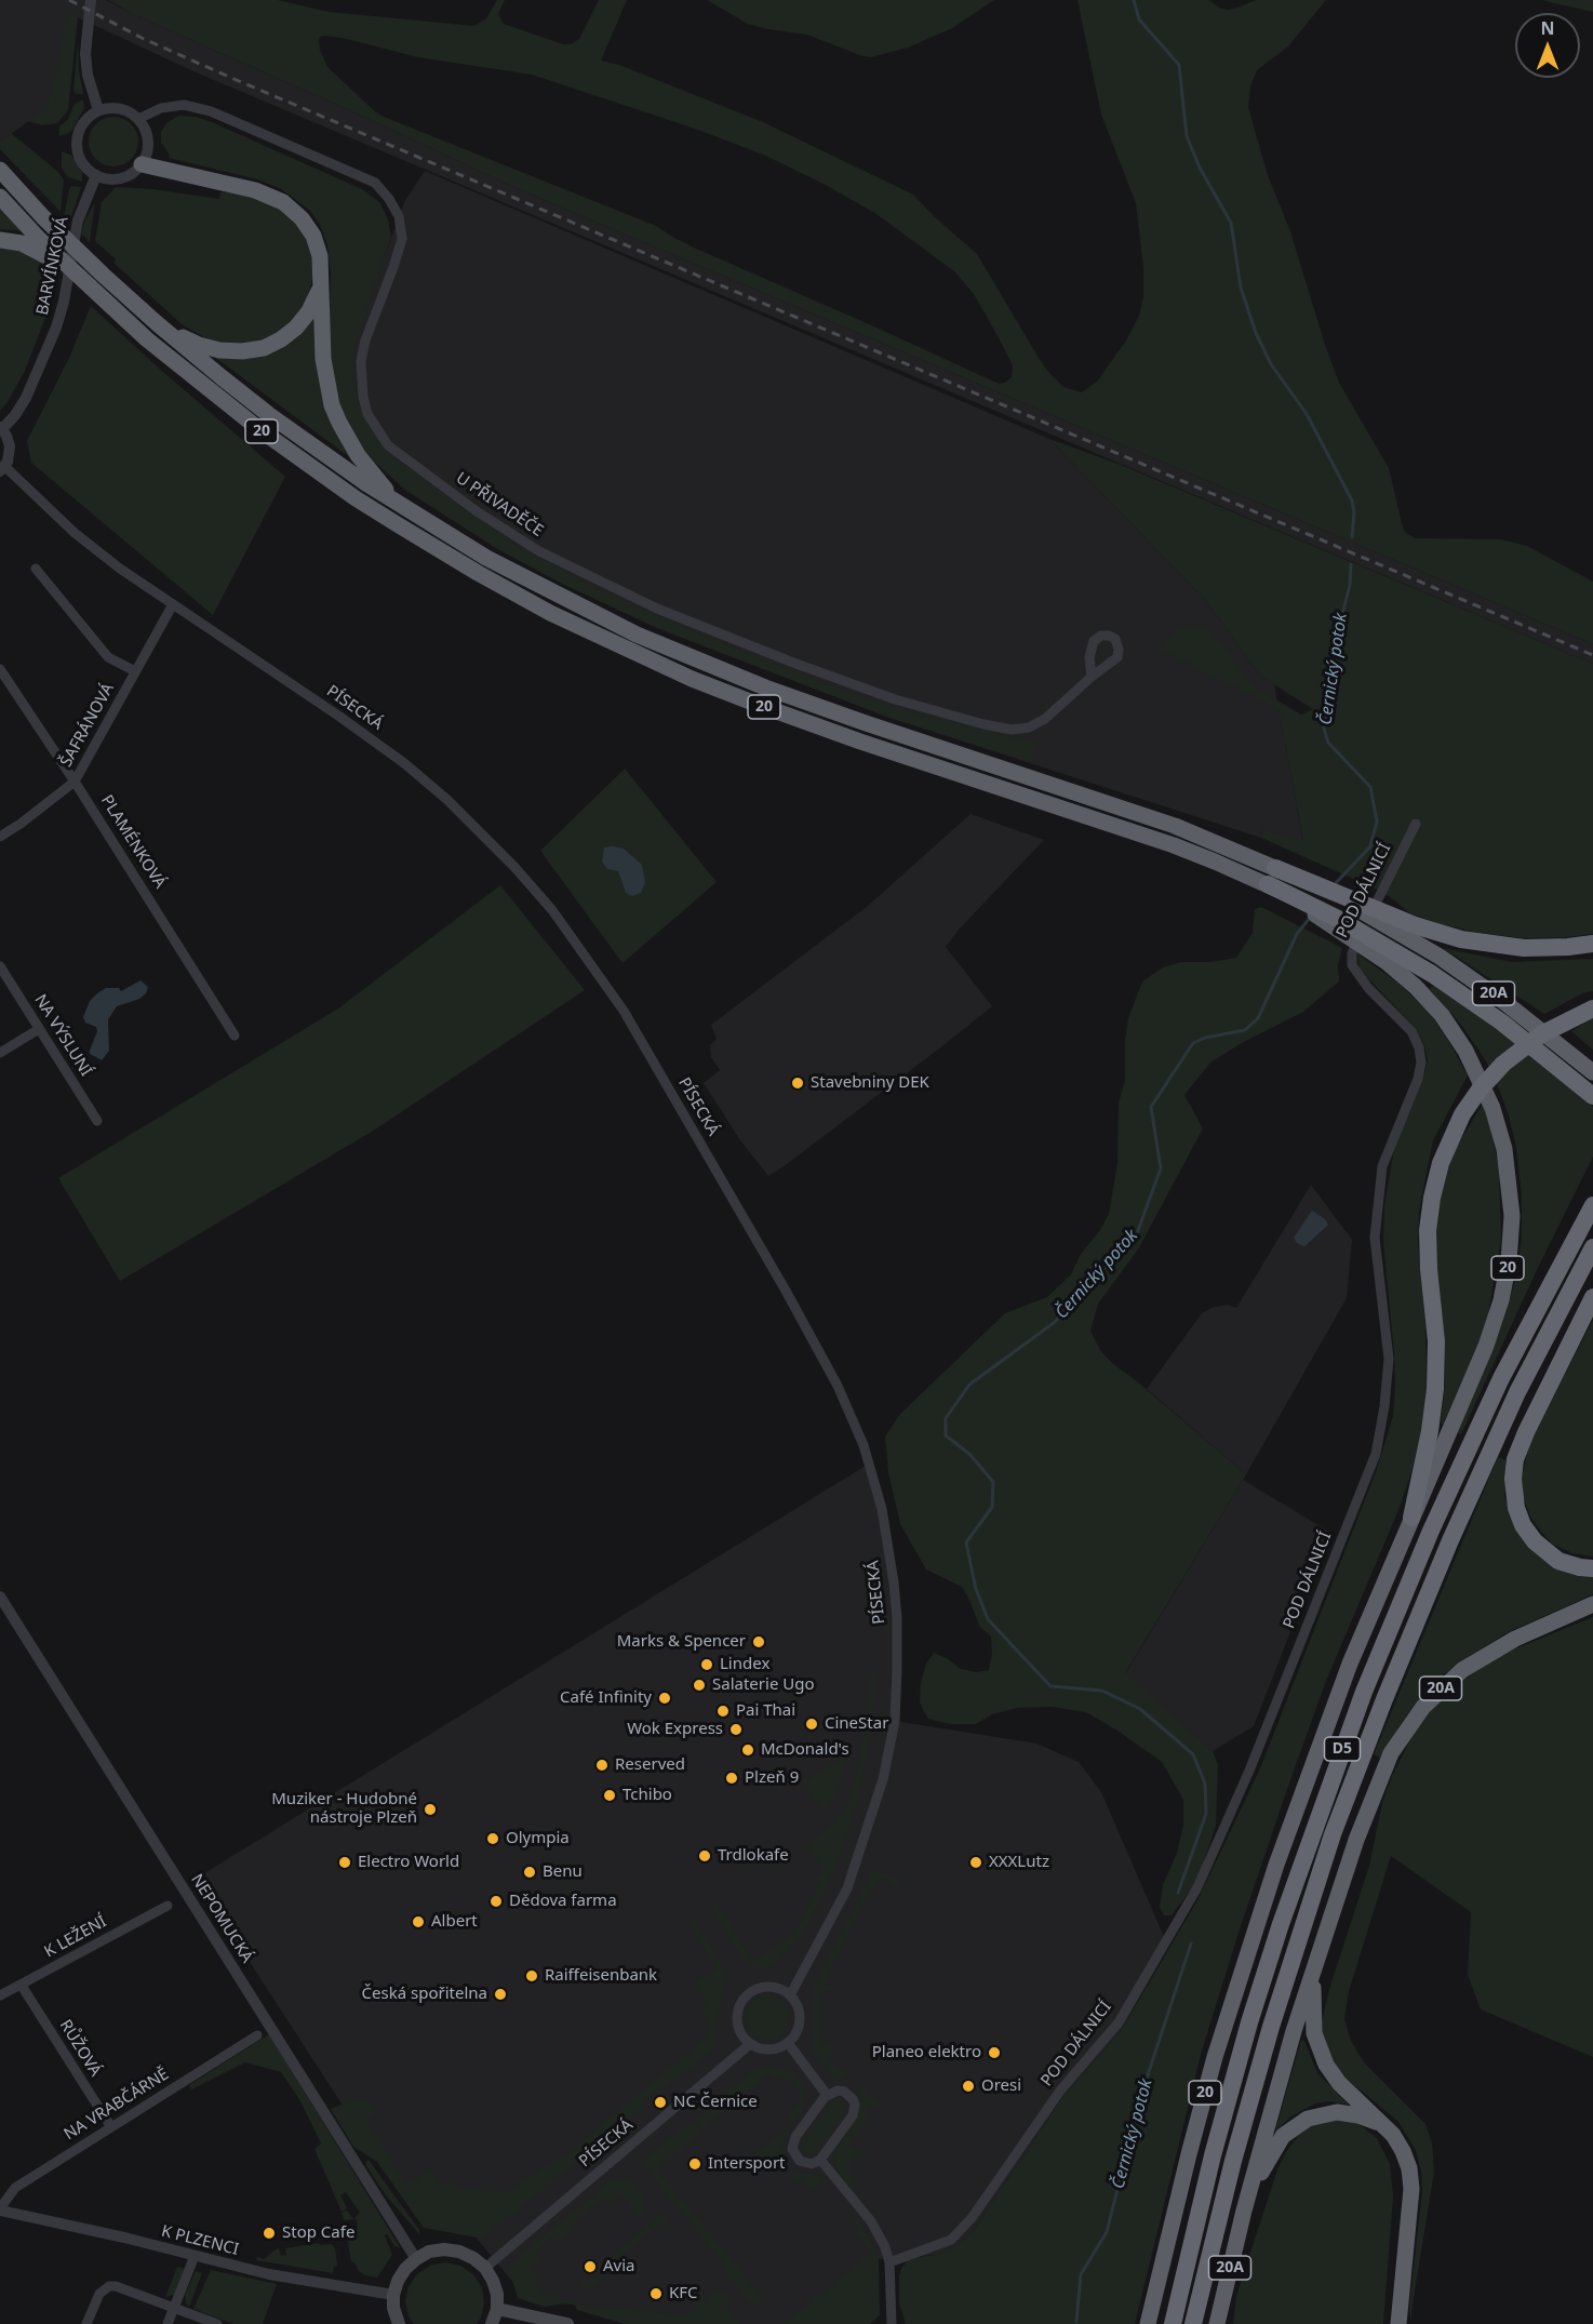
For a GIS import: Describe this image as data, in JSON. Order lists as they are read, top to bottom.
{
  "streets": {
    "highway": ["20", "20A", "D5"],
    "street": [
      "BARVÍNKOVÁ",
      "U PŘIVADĚČE",
      "PÍSECKÁ",
      "ŠAFRÁNOVÁ",
      "PLAMÉNKOVÁ",
      "POD DÁLNICÍ",
      "NA VÝSLUNÍ",
      "NEPOMUCKÁ",
      "K LEŽENÍ",
      "RŮŽOVÁ",
      "NA VRABČÁRNĚ",
      "K PLZENCI"
    ]
  },
  "crossings": [
    ["BARVÍNKOVÁ", "U PŘIVADĚČE"],
    ["BARVÍNKOVÁ", "PÍSECKÁ"],
    ["20", "20A"],
    ["PÍSECKÁ", "ŠAFRÁNOVÁ"],
    ["ŠAFRÁNOVÁ", "PLAMÉNKOVÁ"],
    ["K LEŽENÍ", "RŮŽOVÁ"],
    ["RŮŽOVÁ", "NA VRABČÁRNĚ"],
    ["NA VRABČÁRNĚ", "K PLZENCI"]
  ],
  "water": ["Černický potok"],
  "places": [
    "Stavebniny DEK",
    "Marks & Spencer",
    "Lindex",
    "Salaterie Ugo",
    "Café Infinity",
    "Pai Thai",
    "CineStar",
    "Wok Express",
    "McDonald's",
    "Reserved",
    "Plzeň 9",
    "Tchibo",
    "Muziker - Hudobné nástroje Plzeň",
    "Olympia",
    "Trdlokafe",
    "Electro World",
    "XXXLutz",
    "Benu",
    "Dědova farma",
    "Albert",
    "Raiffeisenbank",
    "Česká spořitelna",
    "Planeo elektro",
    "Oresi",
    "NC Černice",
    "Intersport",
    "Stop Cafe",
    "Avia",
    "KFC"
  ],
  "north": "top"
}
